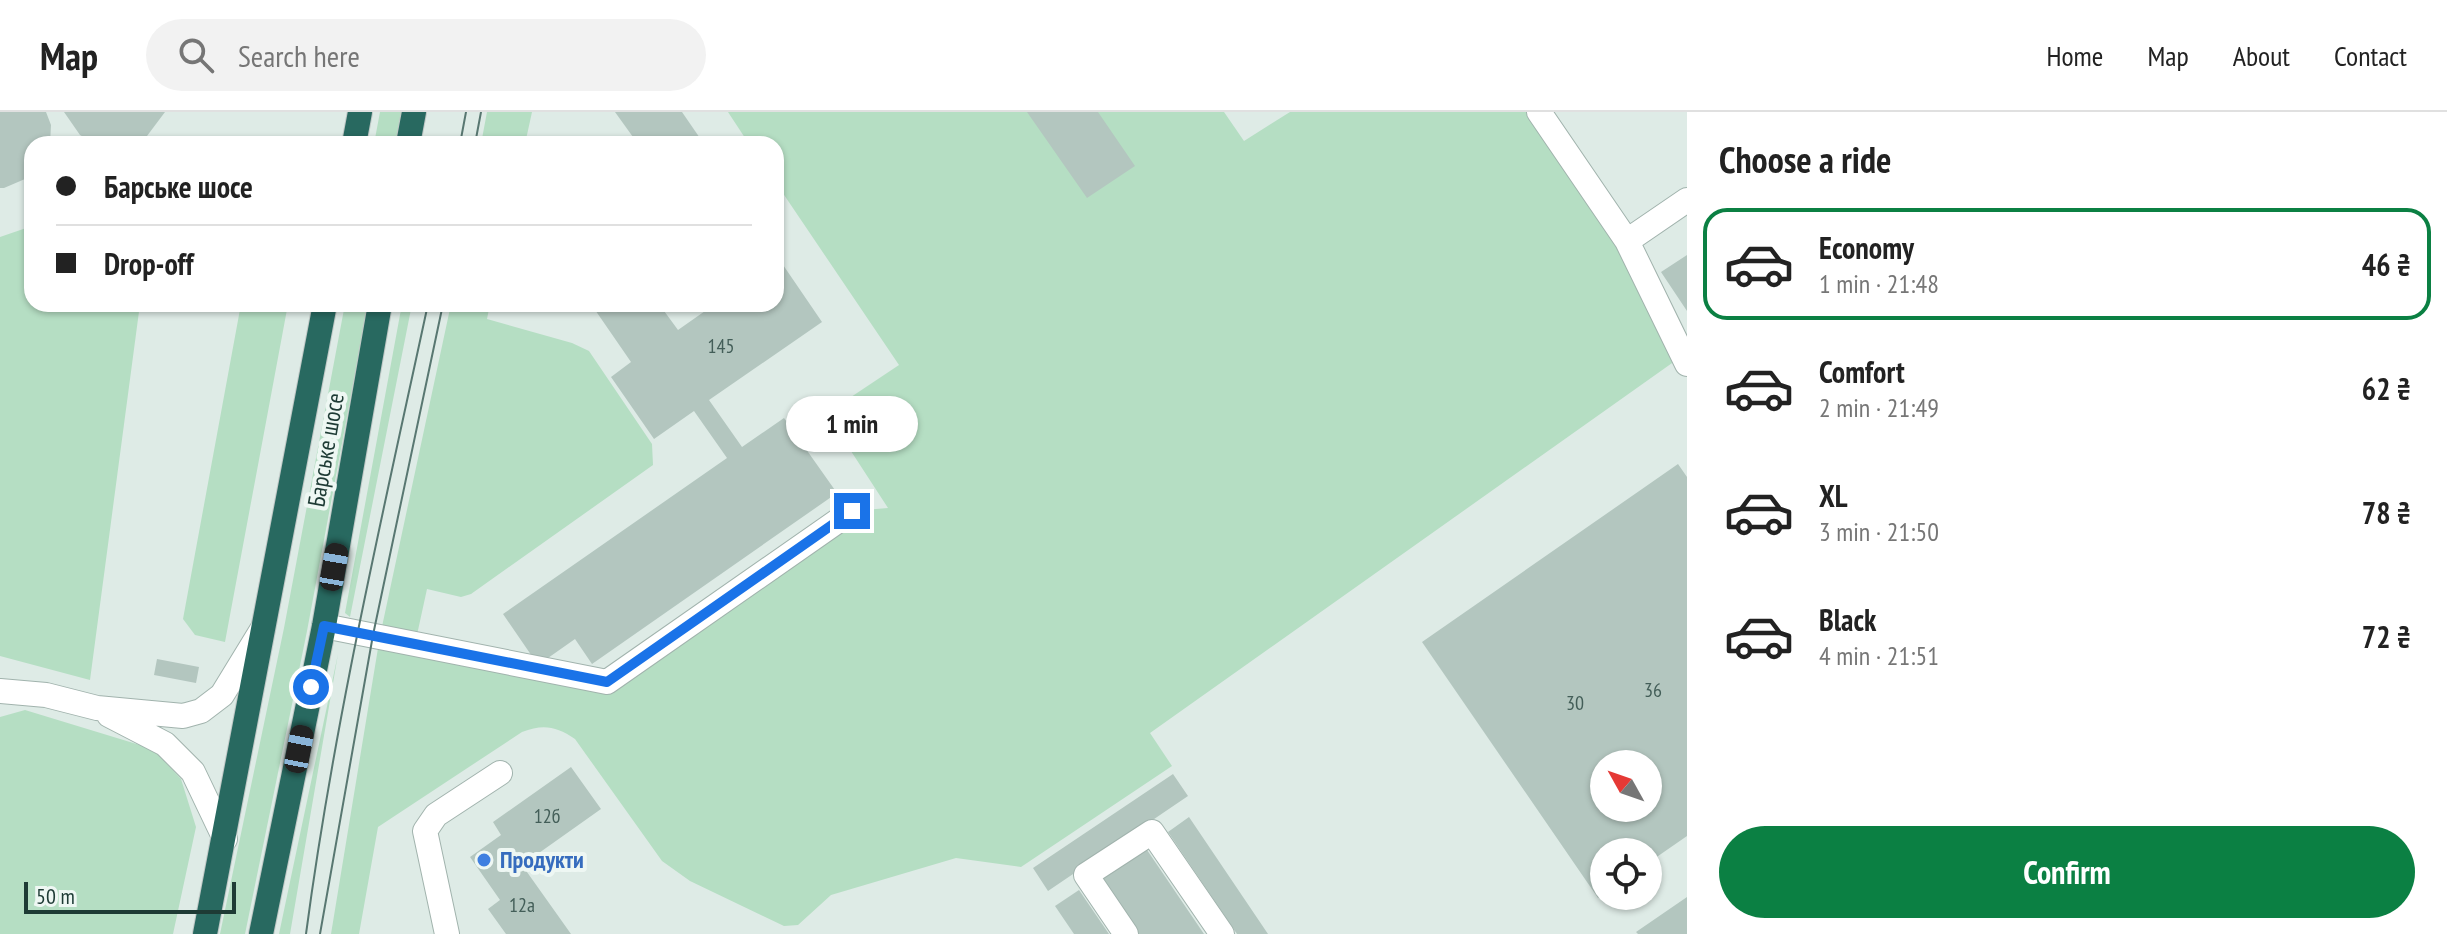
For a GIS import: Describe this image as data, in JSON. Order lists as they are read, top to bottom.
{
  "streets": {
    "highway": ["Барське шосе"]
  },
  "places": ["Продукти"],
  "house_numbers": [
    "145",
    "36",
    "30",
    "12б",
    "12а"
  ],
  "scale_bar": "50 m",
  "north": "top left",
  "page": {
    "header": "Map",
    "search": "Search here",
    "nav": [
      "Home",
      "Map",
      "About",
      "Contact"
    ],
    "heading": "Choose a ride",
    "banner": ["Барське шосе", "Drop-off"],
    "list": [
      {
        "name": "Economy",
        "note": "1 min · 21:48",
        "value": "46 ₴"
      },
      {
        "name": "Comfort",
        "note": "2 min · 21:49",
        "value": "62 ₴"
      },
      {
        "name": "XL",
        "note": "3 min · 21:50",
        "value": "78 ₴"
      },
      {
        "name": "Black",
        "note": "4 min · 21:51",
        "value": "72 ₴"
      }
    ],
    "bubble": "1 min",
    "buttons": "Confirm",
    "scale": "50 m"
  }
}
